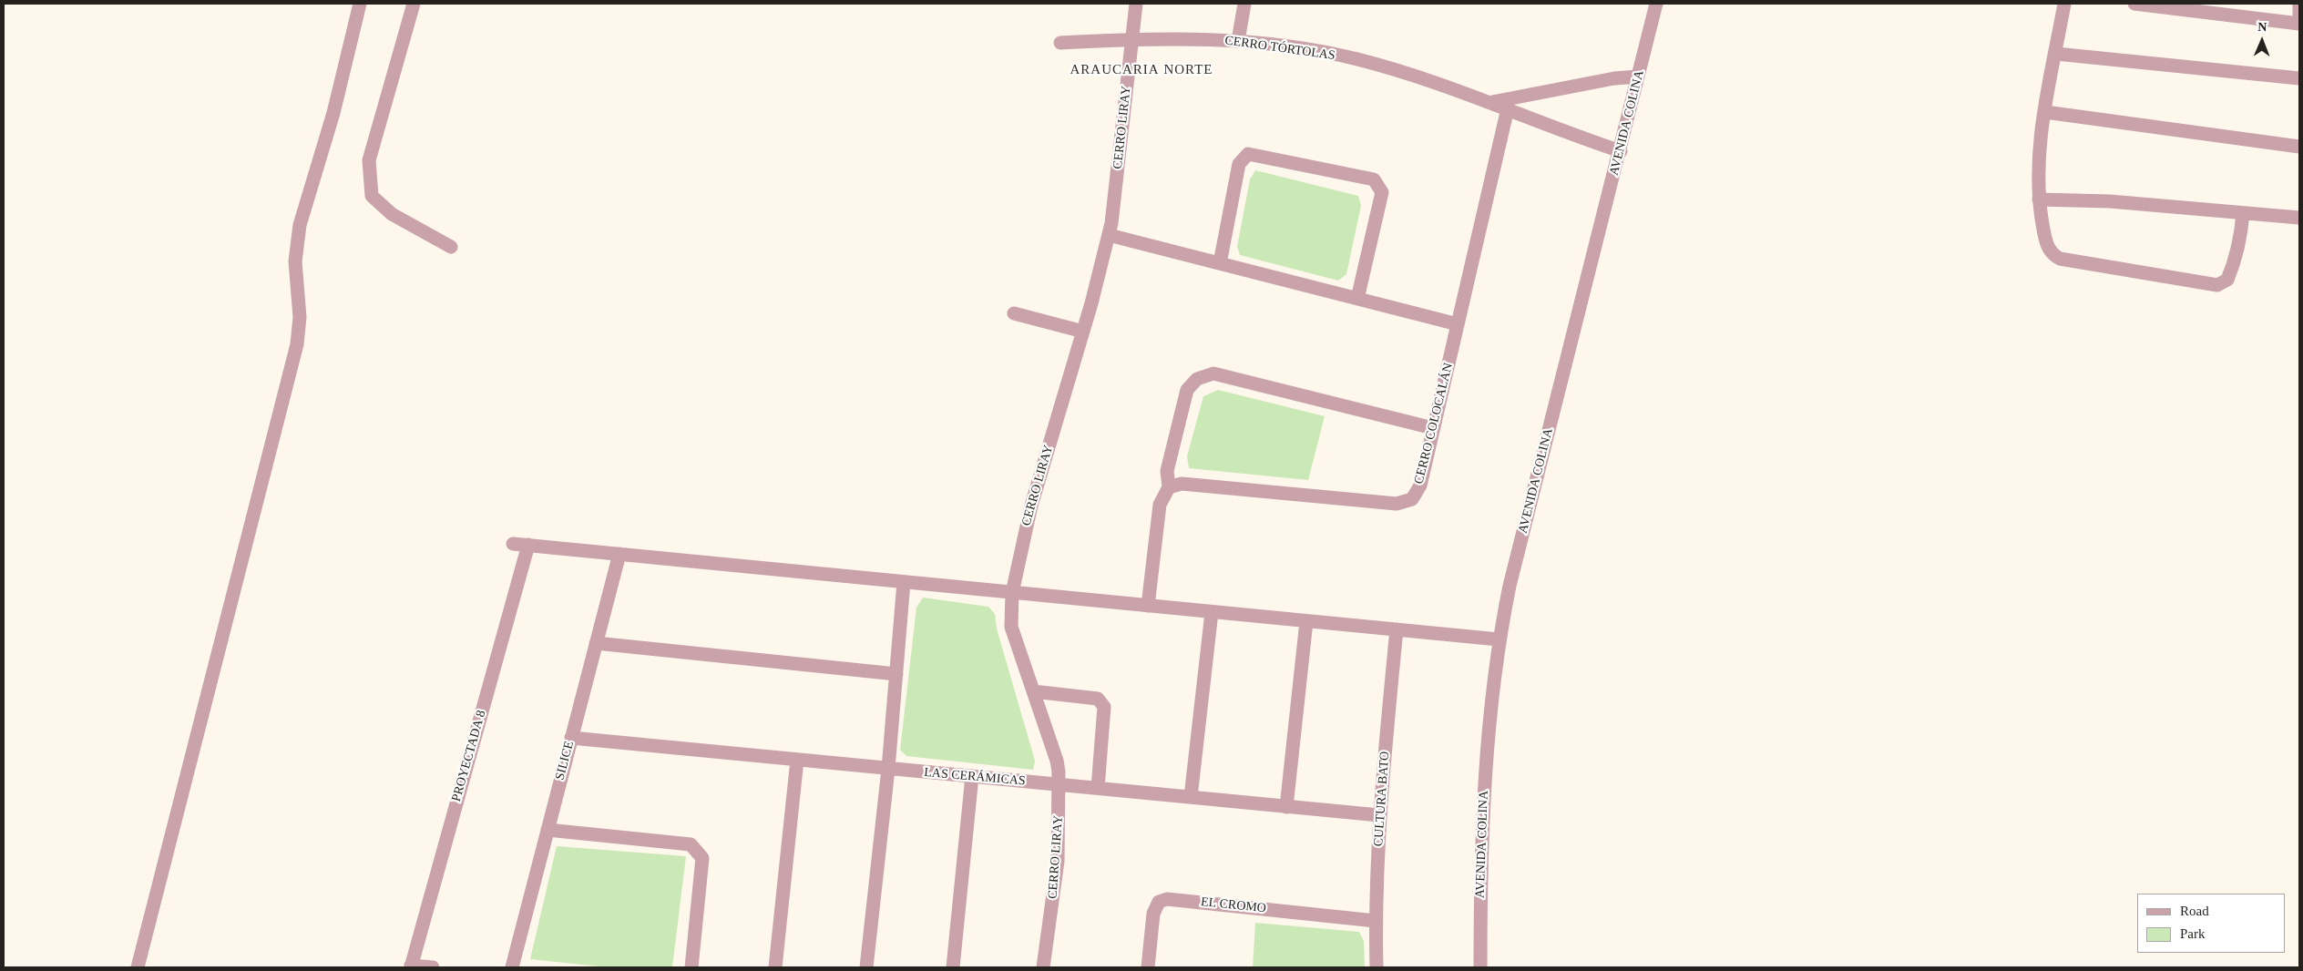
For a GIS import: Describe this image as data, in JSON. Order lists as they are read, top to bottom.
{
  "streets": {
    "street": [
      "CERRO TÓRTOLAS",
      "AVENIDA COLINA",
      "CERRO LIRAY",
      "CERRO COLOCALÁN",
      "PROYECTADA 8",
      "SILICE",
      "LAS CERÁMICAS",
      "CULTURA BATO",
      "EL CROMO"
    ]
  },
  "crossings": [
    ["CERRO TÓRTOLAS", "AVENIDA COLINA"],
    ["CERRO TÓRTOLAS", "CERRO LIRAY"],
    ["CERRO TÓRTOLAS", "CERRO COLOCALÁN"],
    ["CERRO LIRAY", "LAS CERÁMICAS"],
    ["SILICE", "LAS CERÁMICAS"],
    ["LAS CERÁMICAS", "CULTURA BATO"],
    ["CULTURA BATO", "EL CROMO"]
  ],
  "districts": ["ARAUCARIA NORTE"],
  "legend": ["Road", "Park"],
  "north": "top"
}
